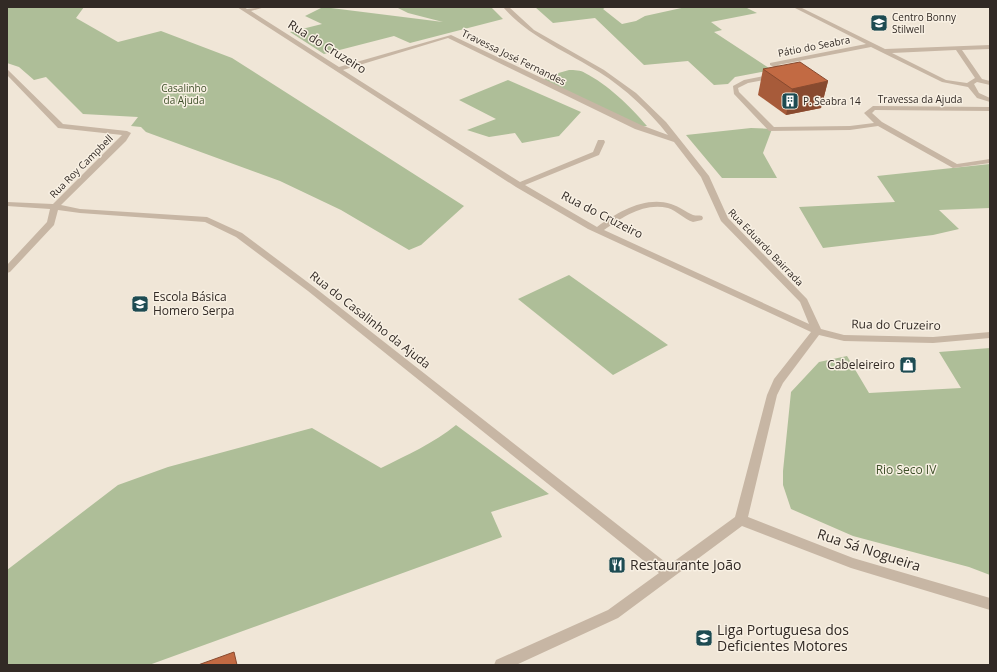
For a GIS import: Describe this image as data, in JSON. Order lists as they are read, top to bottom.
{
  "streets": {
    "street": [
      "Pátio do Seabra",
      "Rua do Cruzeiro",
      "Travessa José Fernandes",
      "Travessa da Ajuda",
      "Rua Roy Campbell",
      "Rua Eduardo Bairrada",
      "Rua do Casalinho da Ajuda",
      "Rua Sá Nogueira"
    ]
  },
  "crossings": [
    ["Pátio do Seabra", "Travessa da Ajuda"],
    ["Rua do Cruzeiro", "Travessa José Fernandes"],
    ["Rua do Cruzeiro", "Rua Eduardo Bairrada"],
    ["Travessa José Fernandes", "Rua Eduardo Bairrada"],
    ["Rua Roy Campbell", "Rua do Casalinho da Ajuda"]
  ],
  "parks": ["Casalinho da Ajuda", "Rio Seco IV"],
  "places": {
    "school or university": ["Centro Bonny Stilwell", "Escola Básica Homero Serpa", "Liga Portuguesa dos Deficientes Motores"],
    "building": ["P. Seabra 14"],
    "shop": ["Cabeleireiro"],
    "restaurant": ["Restaurante João"]
  }
}
